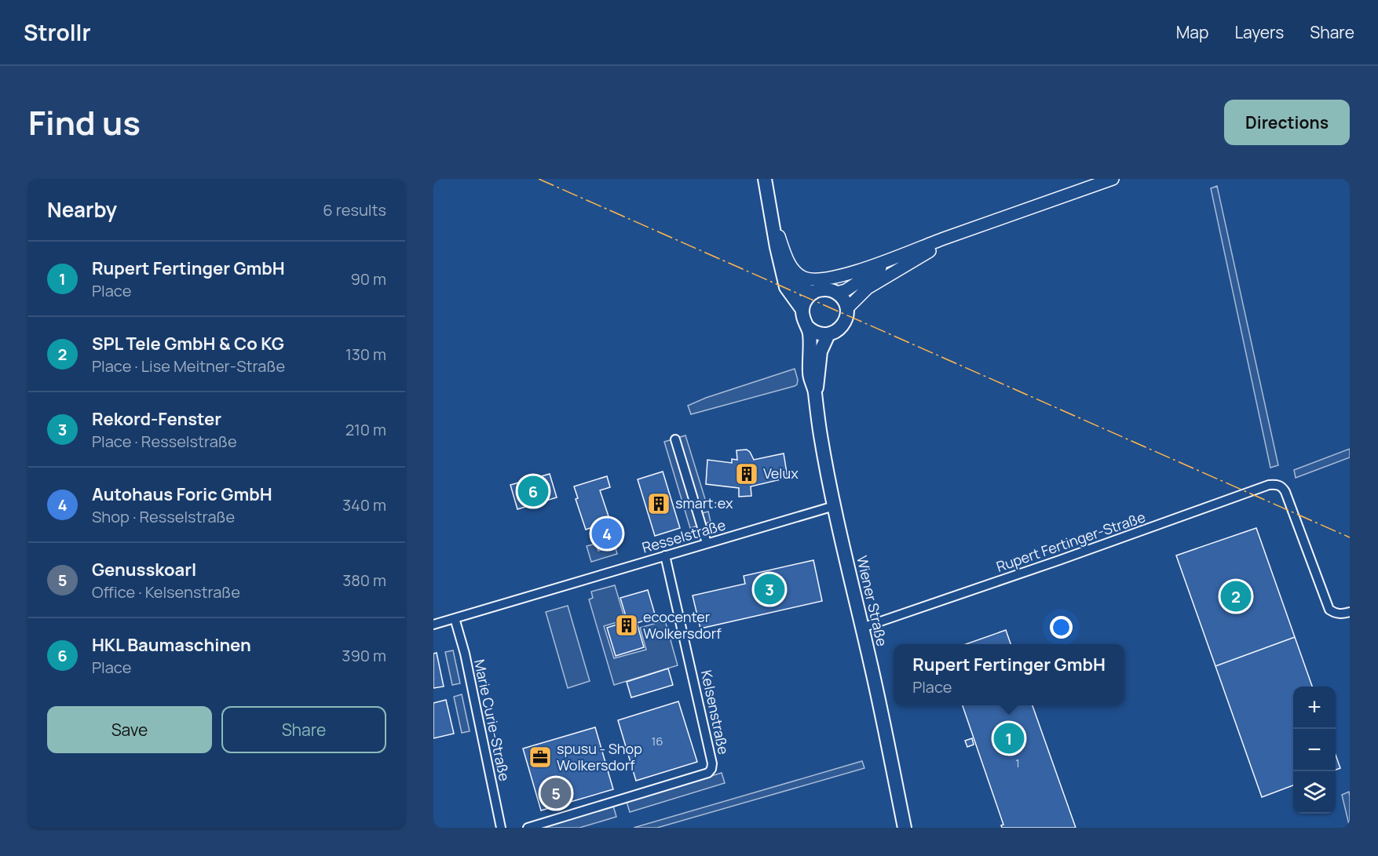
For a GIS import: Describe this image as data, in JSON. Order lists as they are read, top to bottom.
{
  "streets": {
    "main road": ["Wiener Straße"],
    "street": [
      "Resselstraße",
      "Rupert Fertinger-Straße",
      "Kelsenstraße",
      "Marie Curie-Straße"
    ]
  },
  "crossings": [
    ["Resselstraße", "Wiener Straße"],
    ["Resselstraße", "Kelsenstraße"],
    ["Resselstraße", "Marie Curie-Straße"],
    ["Rupert Fertinger-Straße", "Wiener Straße"]
  ],
  "places": {
    "building": ["Velux", "smart:ex", "ecocenter Wolkersdorf"],
    "office": ["spusu - Shop Wolkersdorf"]
  },
  "house_numbers": ["16", "1"],
  "page": {
    "header": "Strollr",
    "nav": ["Map", "Layers", "Share"],
    "title": "Find us",
    "buttons": [
      "Directions",
      ["Save", "Share"]
    ],
    "heading": ["Nearby", "6 results"],
    "list": [
      {
        "mark": "1",
        "name": "Rupert Fertinger GmbH",
        "note": "Place",
        "value": "90 m"
      },
      {
        "mark": "2",
        "name": "SPL Tele GmbH & Co KG",
        "note": "Place · Lise Meitner-Straße",
        "value": "130 m"
      },
      {
        "mark": "3",
        "name": "Rekord-Fenster",
        "note": "Place · Resselstraße",
        "value": "210 m"
      },
      {
        "mark": "4",
        "name": "Autohaus Foric GmbH",
        "note": "Shop · Resselstraße",
        "value": "340 m"
      },
      {
        "mark": "5",
        "name": "Genusskoarl",
        "note": "Office · Kelsenstraße",
        "value": "380 m"
      },
      {
        "mark": "6",
        "name": "HKL Baumaschinen",
        "note": "Place",
        "value": "390 m"
      }
    ],
    "pins": [
      "6",
      "4",
      "3",
      "2",
      "1",
      "5"
    ],
    "popup": ["Rupert Fertinger GmbH", "Place"],
    "map_buttons": ["+", "−"]
  }
}
